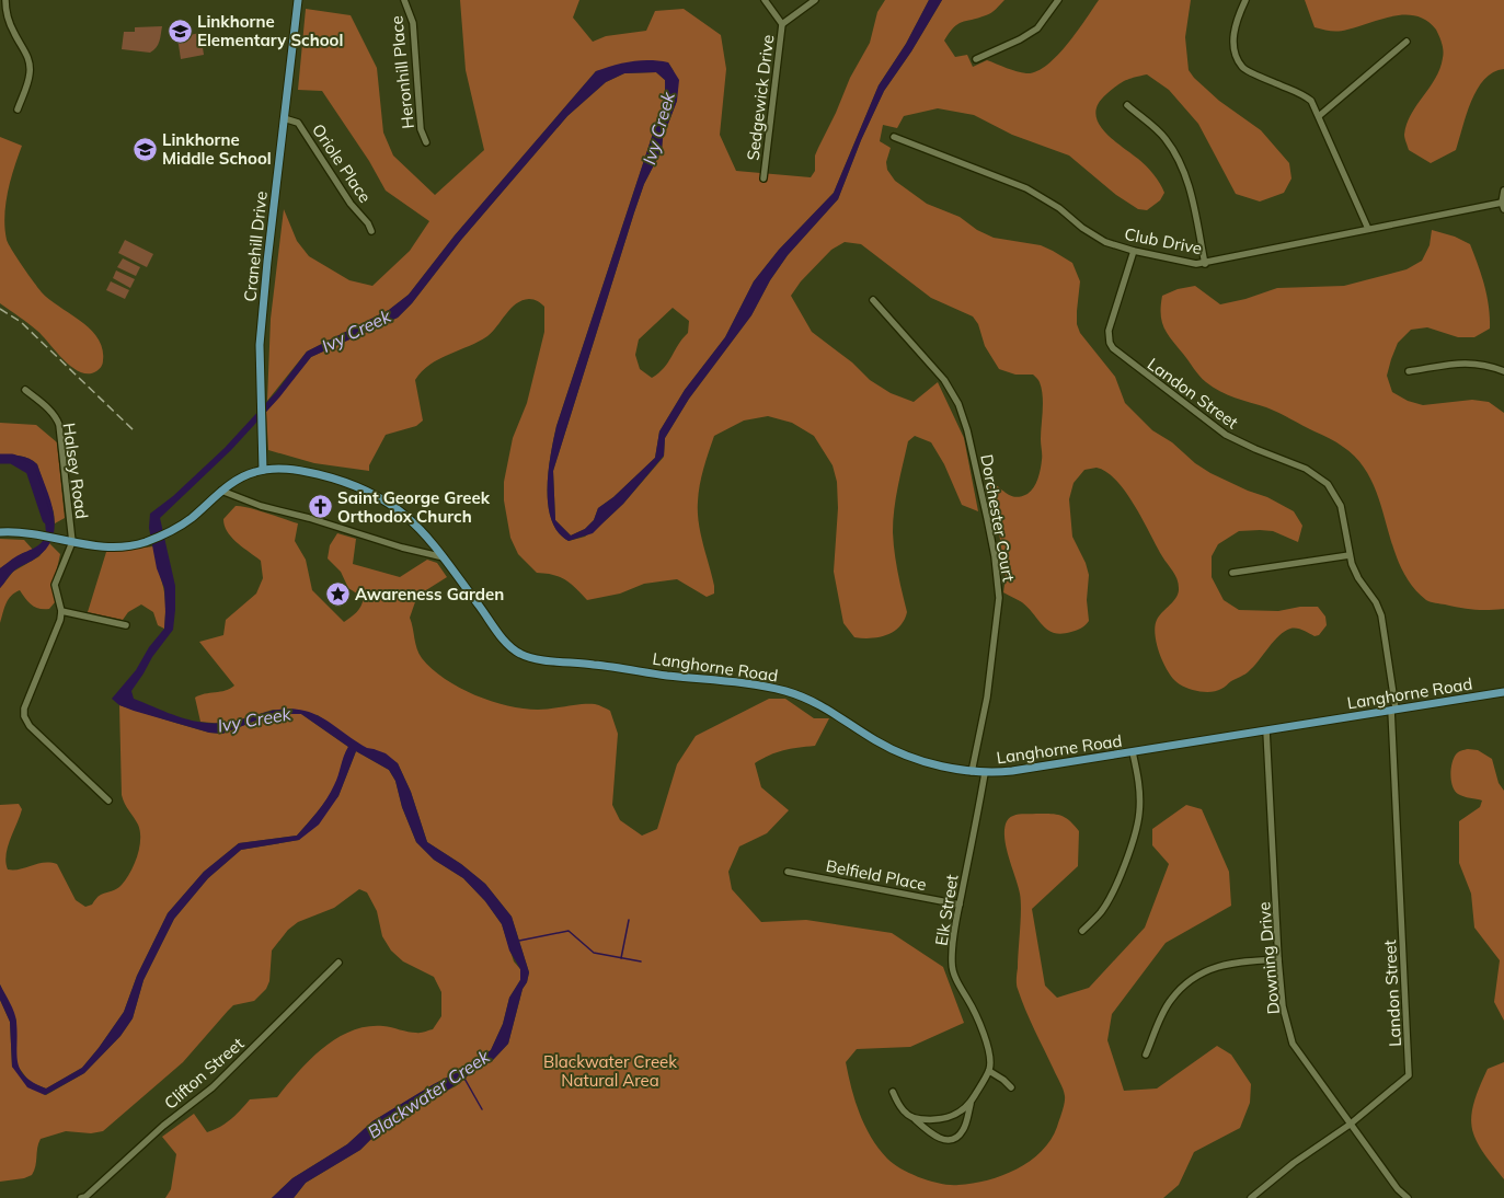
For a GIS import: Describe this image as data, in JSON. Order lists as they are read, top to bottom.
{
  "streets": {
    "main road": ["Cranehill Drive", "Langhorne Road"],
    "street": [
      "Heronhill Place",
      "Sedgewick Drive",
      "Oriole Place",
      "Club Drive",
      "Landon Street",
      "Halsey Road",
      "Dorchester Court",
      "Belfield Place",
      "Elk Street",
      "Downing Drive",
      "Clifton Street"
    ]
  },
  "crossings": [
    ["Oriole Place", "Cranehill Drive"],
    ["Club Drive", "Landon Street"],
    ["Cranehill Drive", "Langhorne Road"],
    ["Landon Street", "Langhorne Road"],
    ["Landon Street", "Downing Drive"],
    ["Halsey Road", "Langhorne Road"],
    ["Dorchester Court", "Langhorne Road"],
    ["Langhorne Road", "Elk Street"],
    ["Langhorne Road", "Downing Drive"],
    ["Belfield Place", "Elk Street"]
  ],
  "water": ["Ivy Creek", "Blackwater Creek"],
  "parks": ["Blackwater Creek Natural Area"],
  "places": {
    "school or university": ["Linkhorne Elementary School", "Linkhorne Middle School"],
    "church": ["Saint George Greek Orthodox Church"],
    "place": ["Awareness Garden"]
  }
}
